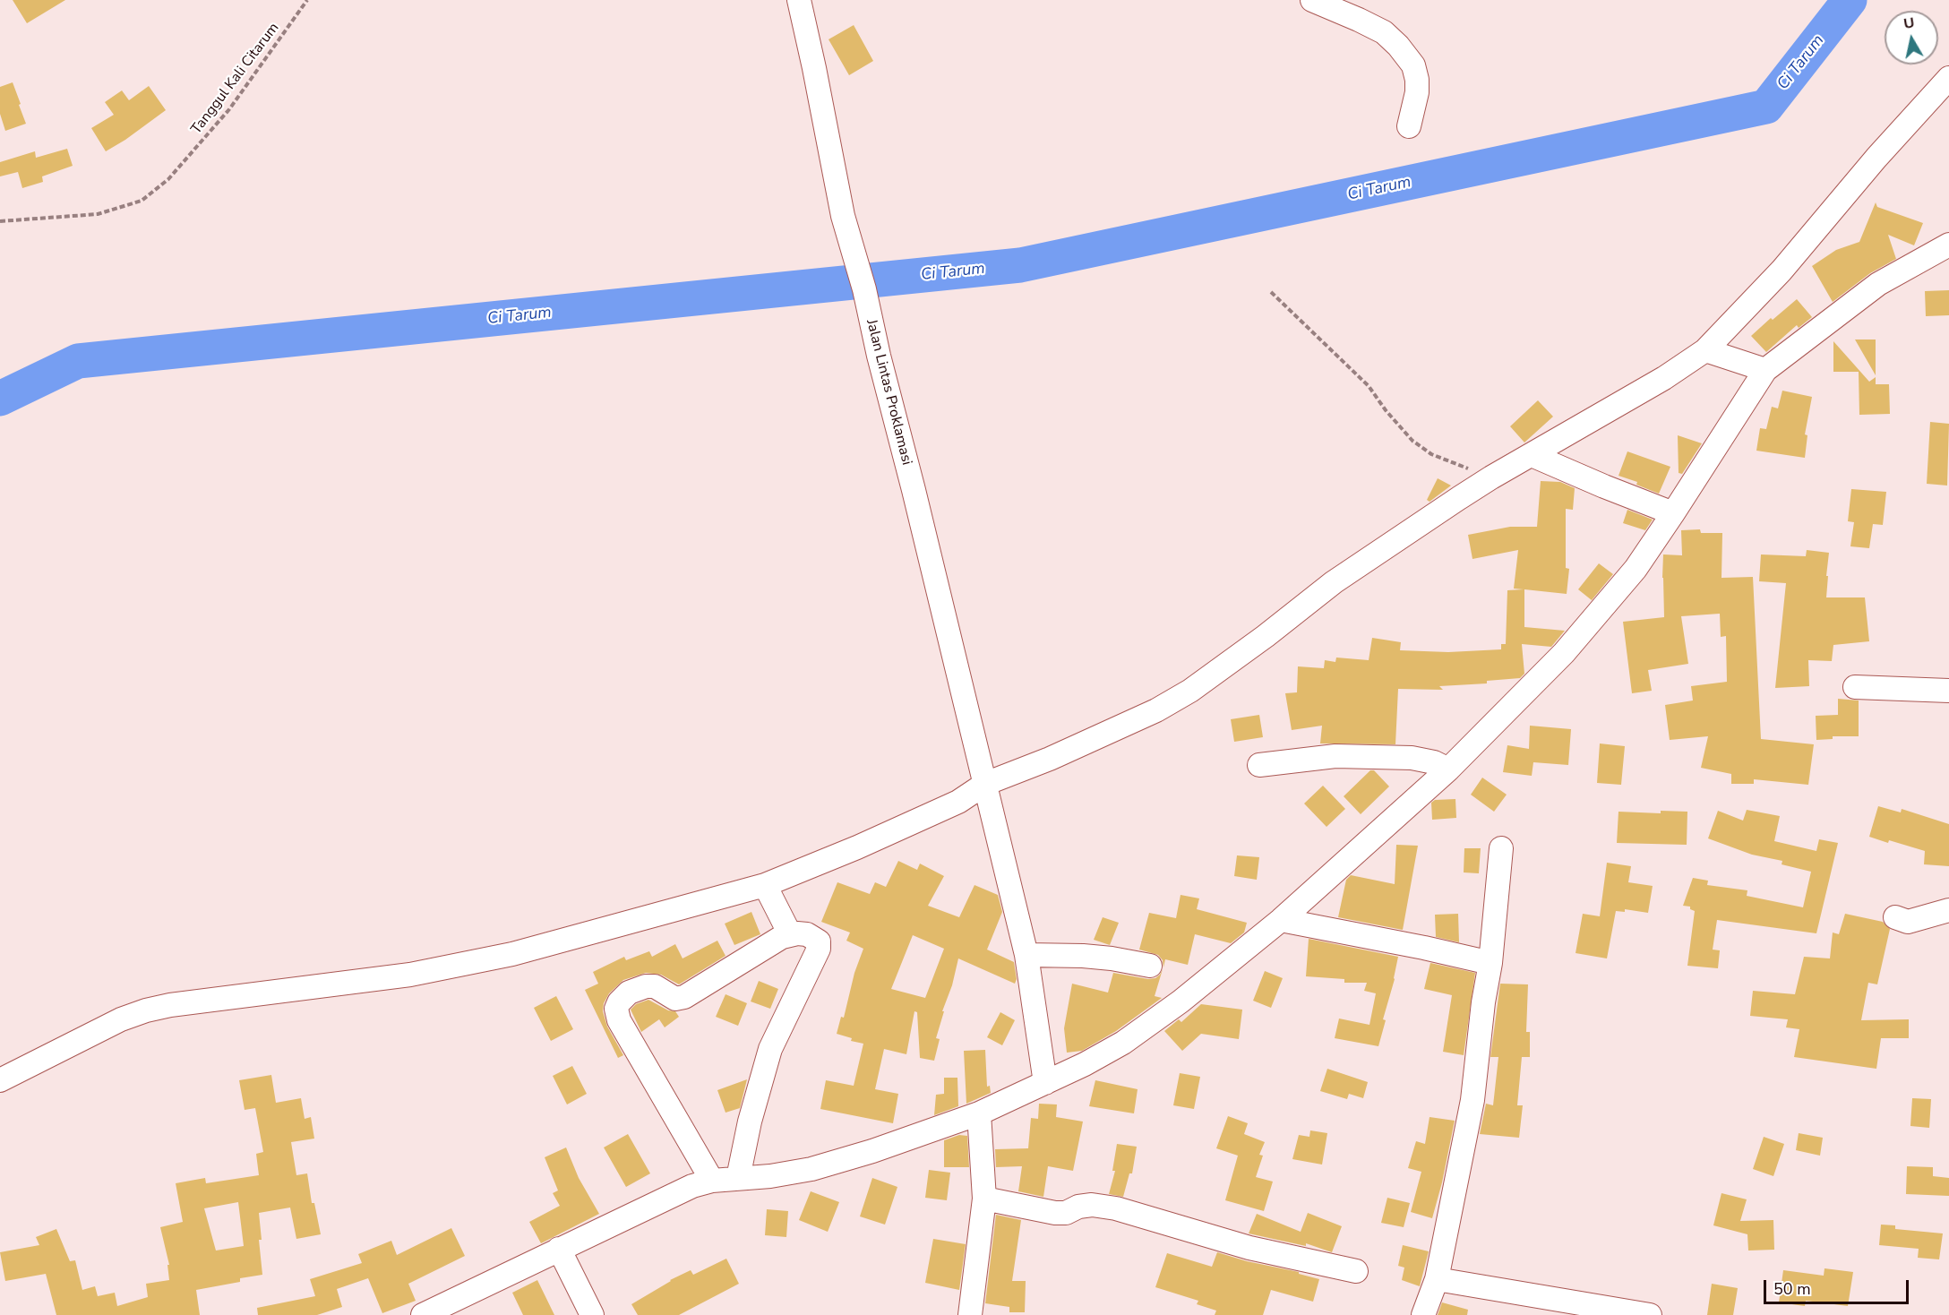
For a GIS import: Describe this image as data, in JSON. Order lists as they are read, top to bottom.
{
  "streets": {
    "street": ["Jalan Lintas Proklamasi"],
    "path": ["Tanggul Kali Citarum"]
  },
  "water": ["Ci Tarum"],
  "scale_bar": "50 m",
  "north": "top"
}
